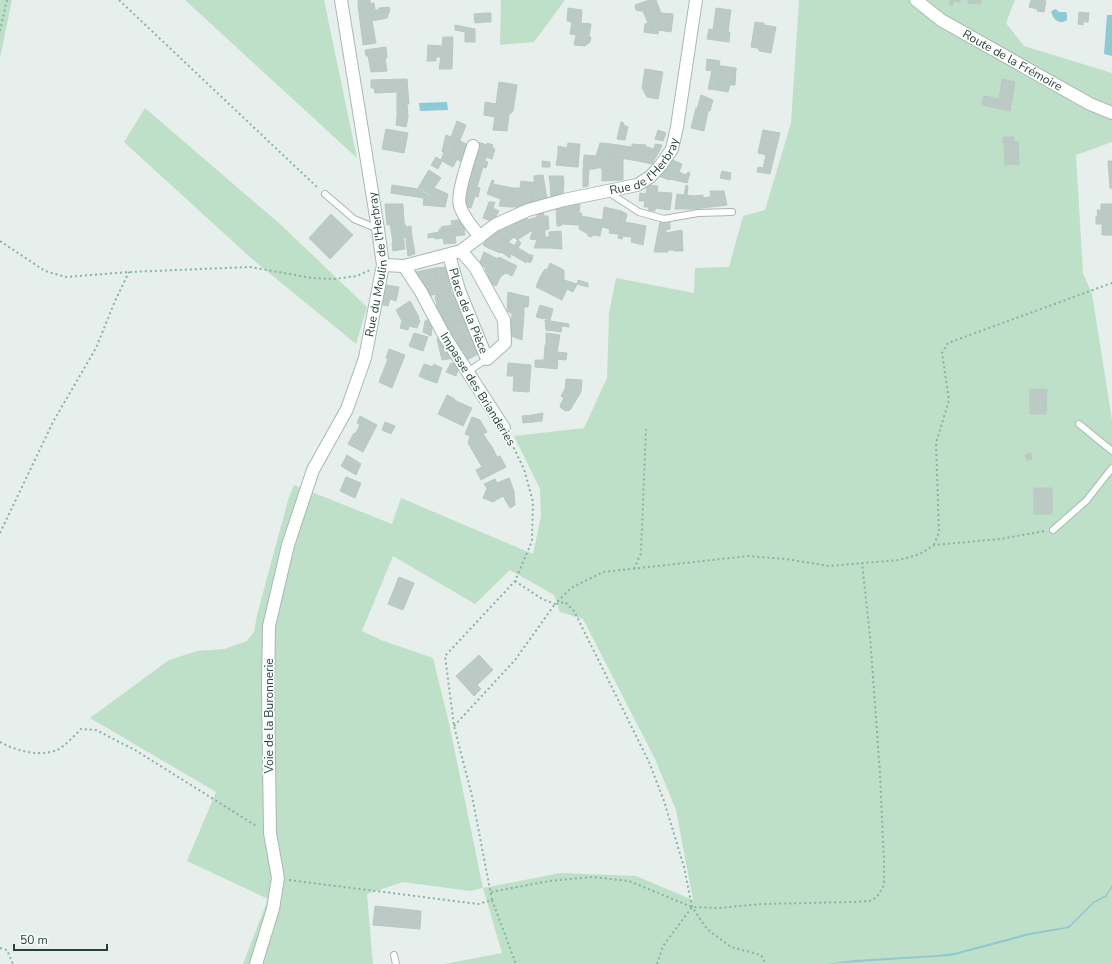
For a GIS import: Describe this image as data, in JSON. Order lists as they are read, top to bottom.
{
  "streets": {
    "street": [
      "Route de la Frémoire",
      "Rue de l'Herbray",
      "Rue du Moulin de l'Herbray",
      "Place de la Pièce",
      "Impasse des Brianderies",
      "Voie de la Buronnerie"
    ]
  },
  "crossings": [
    ["Rue de l'Herbray", "Rue du Moulin de l'Herbray"],
    ["Rue de l'Herbray", "Place de la Pièce"],
    ["Rue de l'Herbray", "Impasse des Brianderies"],
    ["Rue du Moulin de l'Herbray", "Voie de la Buronnerie"]
  ],
  "scale_bar": "50 m"
}
